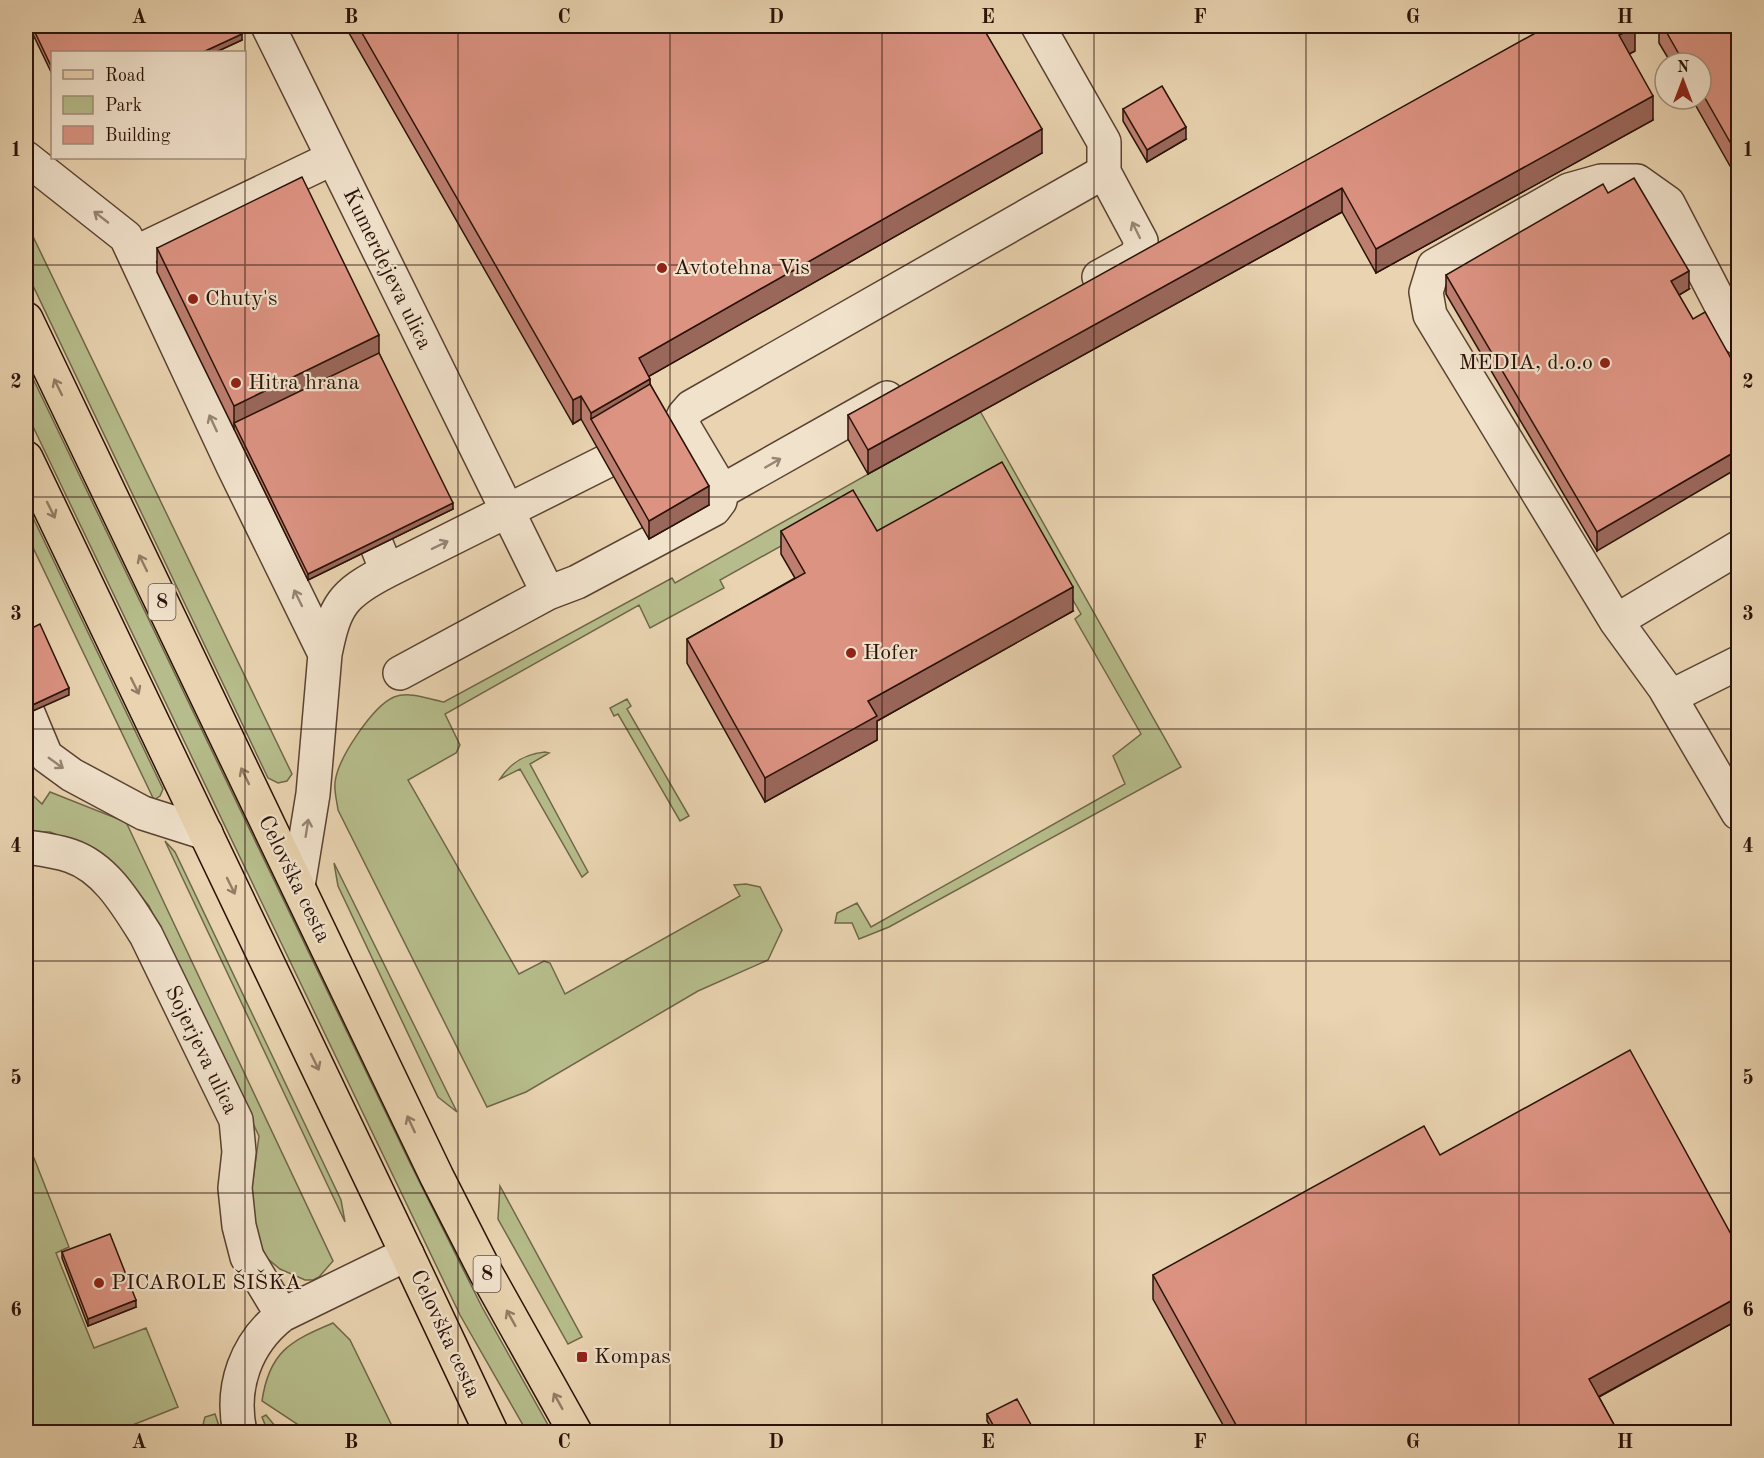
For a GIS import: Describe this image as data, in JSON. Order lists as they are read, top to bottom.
{
  "streets": {
    "main road": ["8", "Celovška cesta"],
    "street": ["Kumerdejeva ulica", "Sojerjeva ulica"]
  },
  "places": {
    "other": [
      "Avtotehna Vis",
      "Chuty's",
      "MEDIA, d.o.o",
      "Hitra hrana",
      "Hofer",
      "PICAROLE ŠIŠKA"
    ],
    "transit": ["Kompas"]
  },
  "legend": ["Road", "Park", "Building"],
  "north": "top",
  "grid": {
    "columns": [
      "A",
      "B",
      "C",
      "D",
      "E",
      "F",
      "G",
      "H"
    ],
    "rows": [
      "1",
      "2",
      "3",
      "4",
      "5",
      "6"
    ]
  }
}
